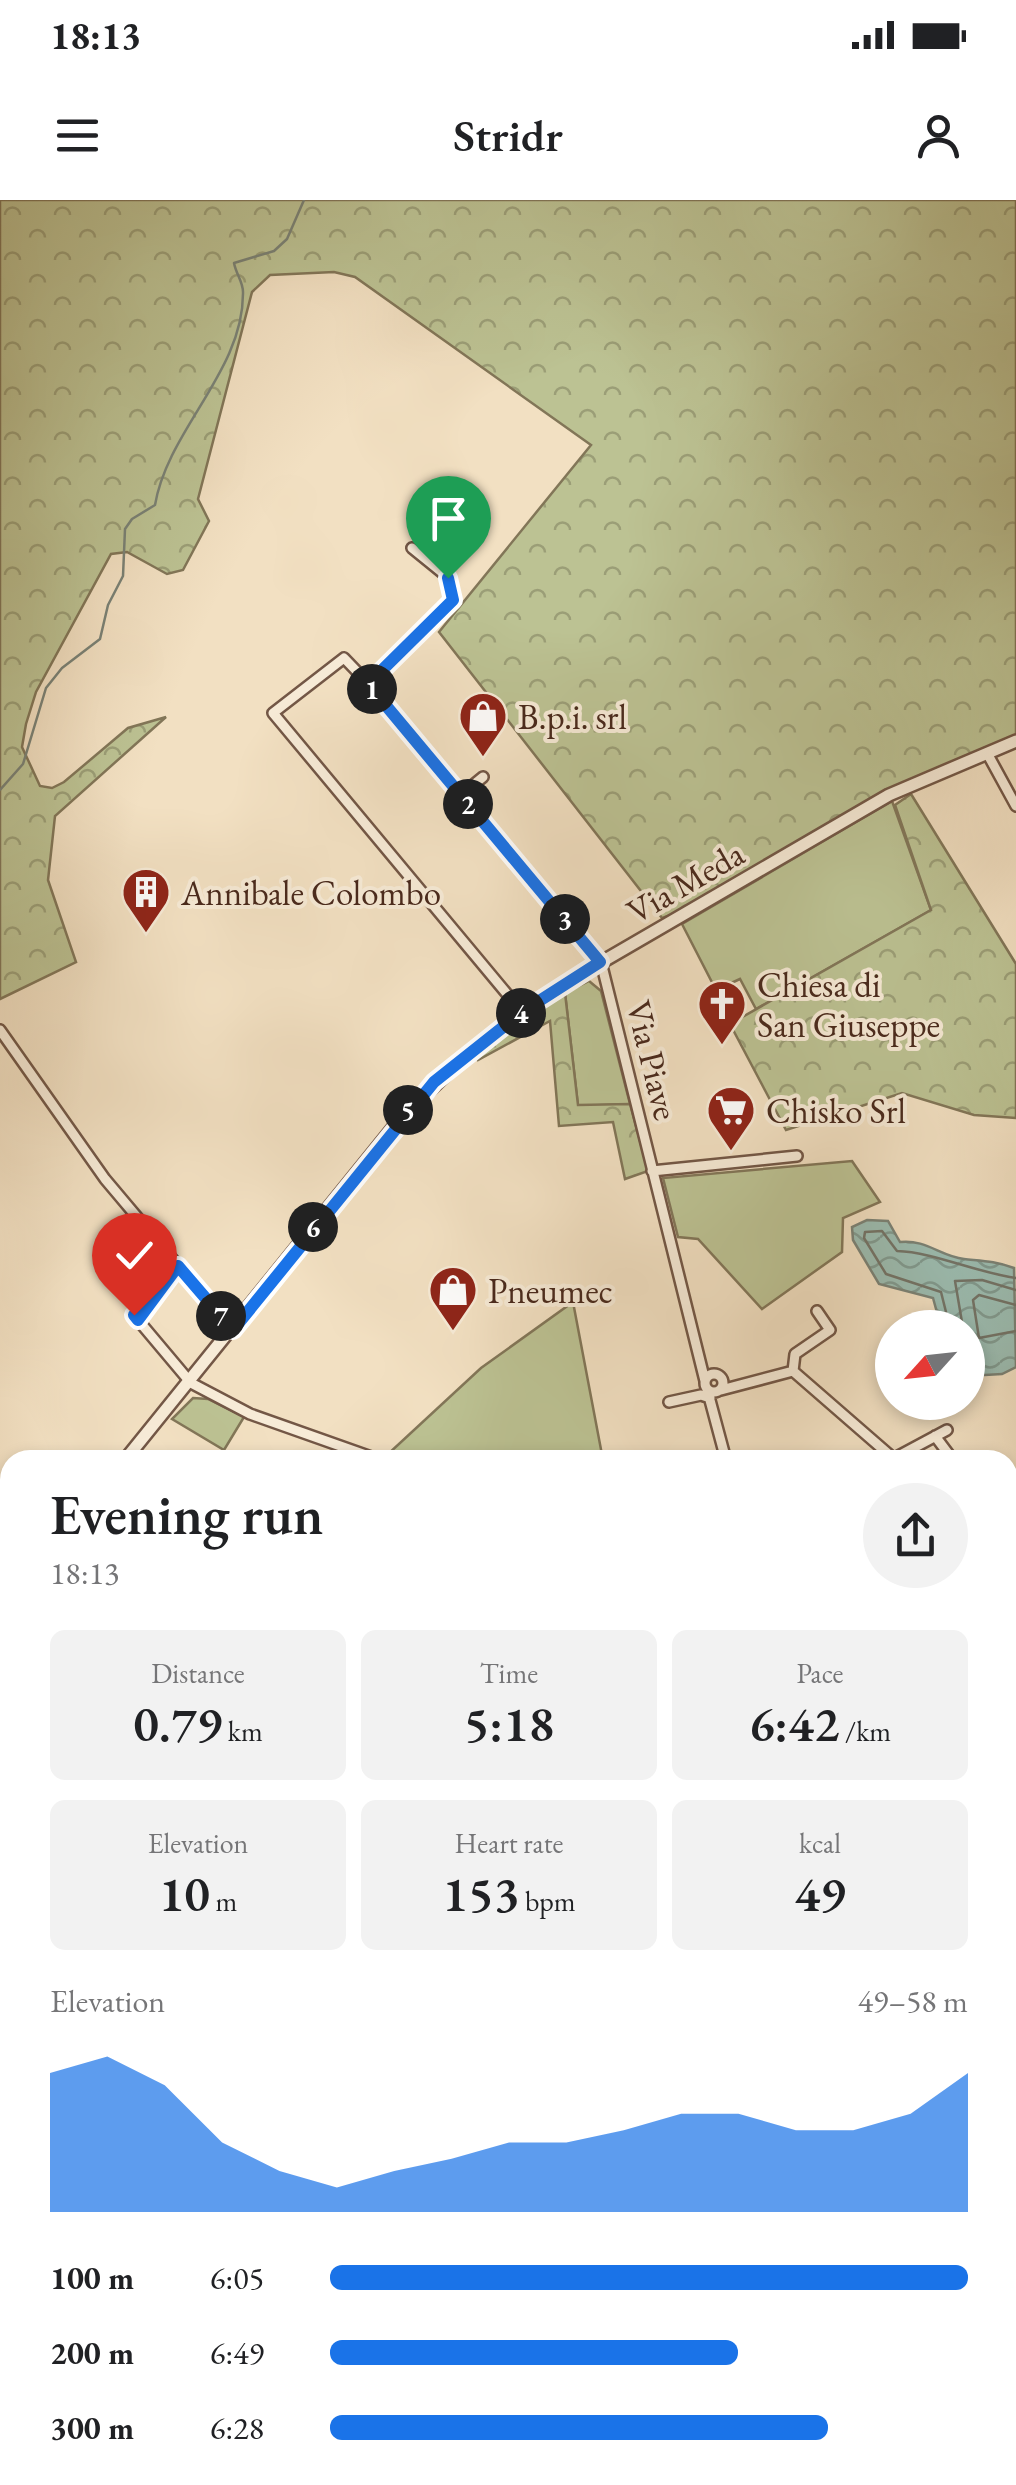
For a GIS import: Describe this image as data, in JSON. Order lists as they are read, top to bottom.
{
  "streets": {
    "street": ["Via Meda", "Via Piave"]
  },
  "crossings": [
    ["Via Meda", "Via Piave"]
  ],
  "places": {
    "shop": ["B.p.i. srl", "Pneumec"],
    "building": ["Annibale Colombo"],
    "church": ["Chiesa di San Giuseppe"],
    "supermarket": ["Chisko Srl"]
  },
  "north": "bottom left",
  "page": {
    "status": "18:13",
    "header": "Stridr",
    "pins": [
      "1",
      "2",
      "3",
      "4",
      "5",
      "6",
      "7"
    ],
    "heading": ["Evening run", "18:13"],
    "stats": [
      ["Distance", "0.79 km"],
      ["Time", "5:18"],
      ["Pace", "6:42 /km"],
      ["Elevation", "10 m"],
      ["Heart rate", "153 bpm"],
      ["kcal", "49"]
    ],
    "chart": ["Elevation", "49–58 m"],
    "list": [
      {
        "name": "100 m",
        "note": "6:05"
      },
      {
        "name": "200 m",
        "note": "6:49"
      },
      {
        "name": "300 m",
        "note": "6:28"
      }
    ]
  }
}
